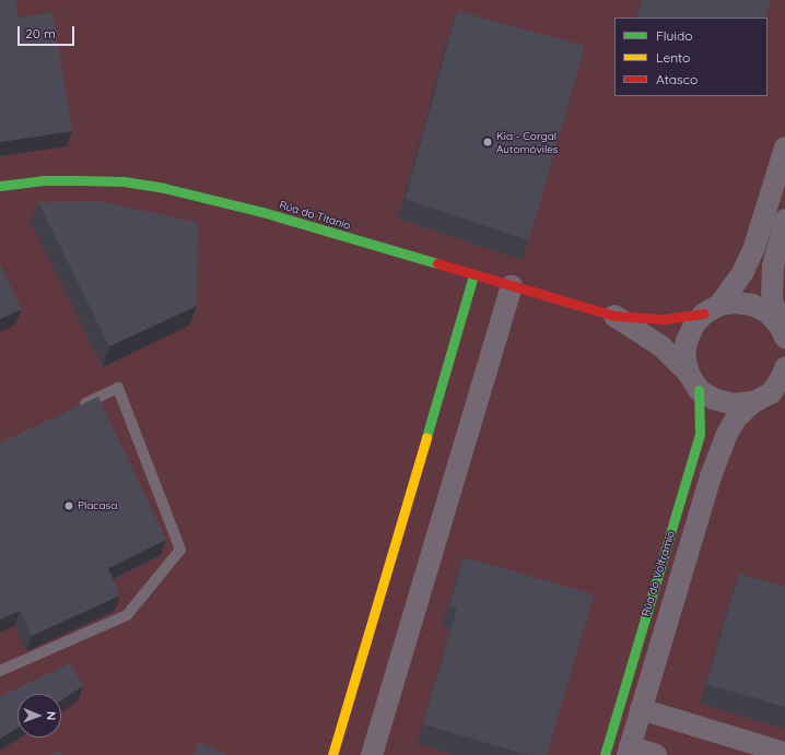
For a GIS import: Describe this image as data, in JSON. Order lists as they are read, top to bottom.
{
  "streets": {
    "street": ["Rúa do Titanio", "Rúa do Volframio"]
  },
  "places": ["Kia - Corgal Automóviles", "Placasa"],
  "legend": ["Fluido", "Lento", "Atasco"],
  "scale_bar": "20 m",
  "north": "right"
}
